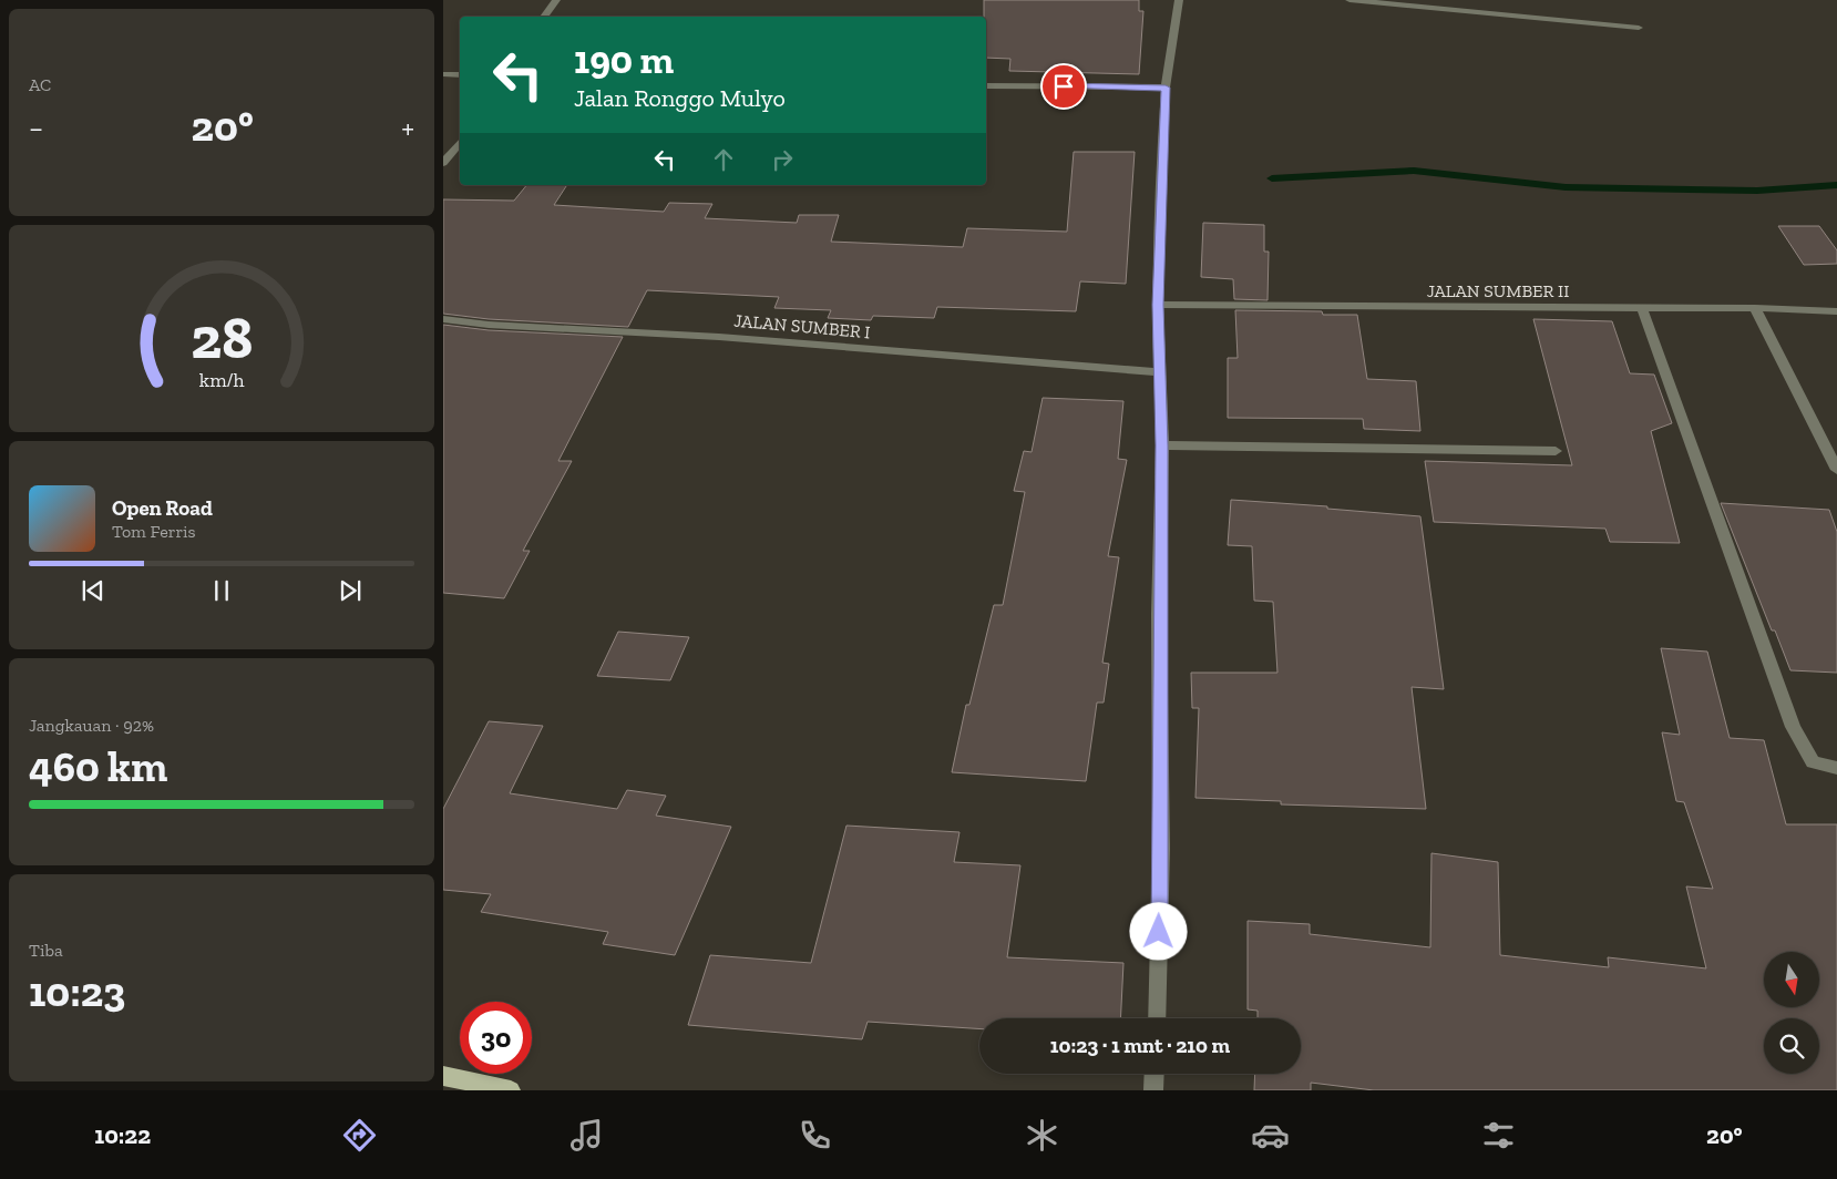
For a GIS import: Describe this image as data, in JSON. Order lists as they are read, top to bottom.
{
  "streets": {
    "street": ["JALAN SUMBER II", "JALAN SUMBER I"]
  },
  "north": "bottom",
  "page": {
    "tile": [
      "AC",
      ["Jangkauan · 92%", "460 km"],
      ["Tiba", "10:23"]
    ],
    "turn": ["190 m", "Jalan Ronggo Mulyo"],
    "heat": ["−", "20°", "+"],
    "song": ["Open Road", "Tom Ferris"],
    "limit": "30",
    "trip": "10:23 · 1 mnt · 210 m",
    "tabs": ["10:22", "20°"],
    "gauge": ["28", "km/h"]
  }
}
